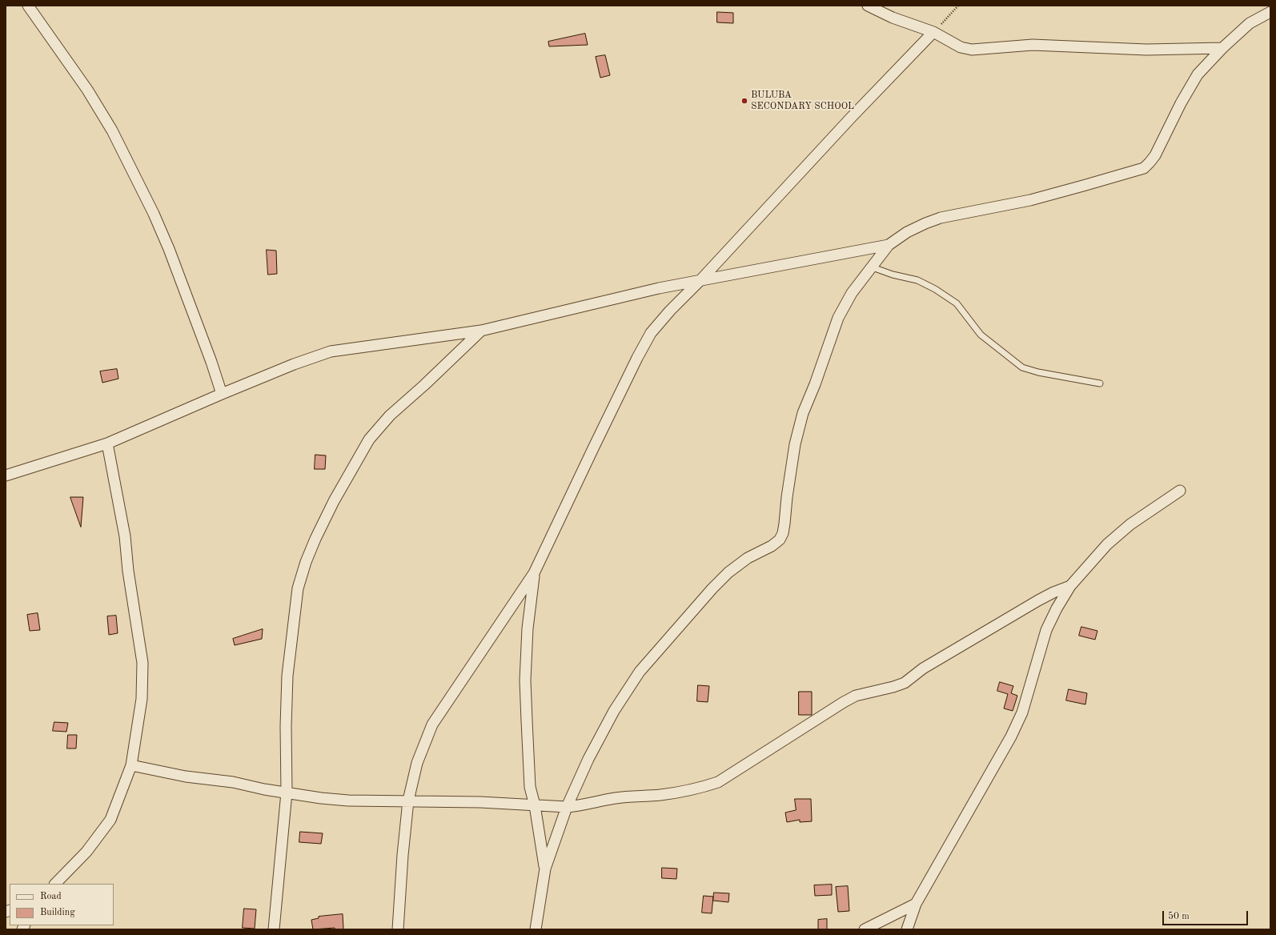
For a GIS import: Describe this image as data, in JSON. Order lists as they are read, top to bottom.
{
  "places": ["BULUBA SECONDARY SCHOOL"],
  "legend": ["Road", "Building"],
  "scale_bar": "50 m"
}
